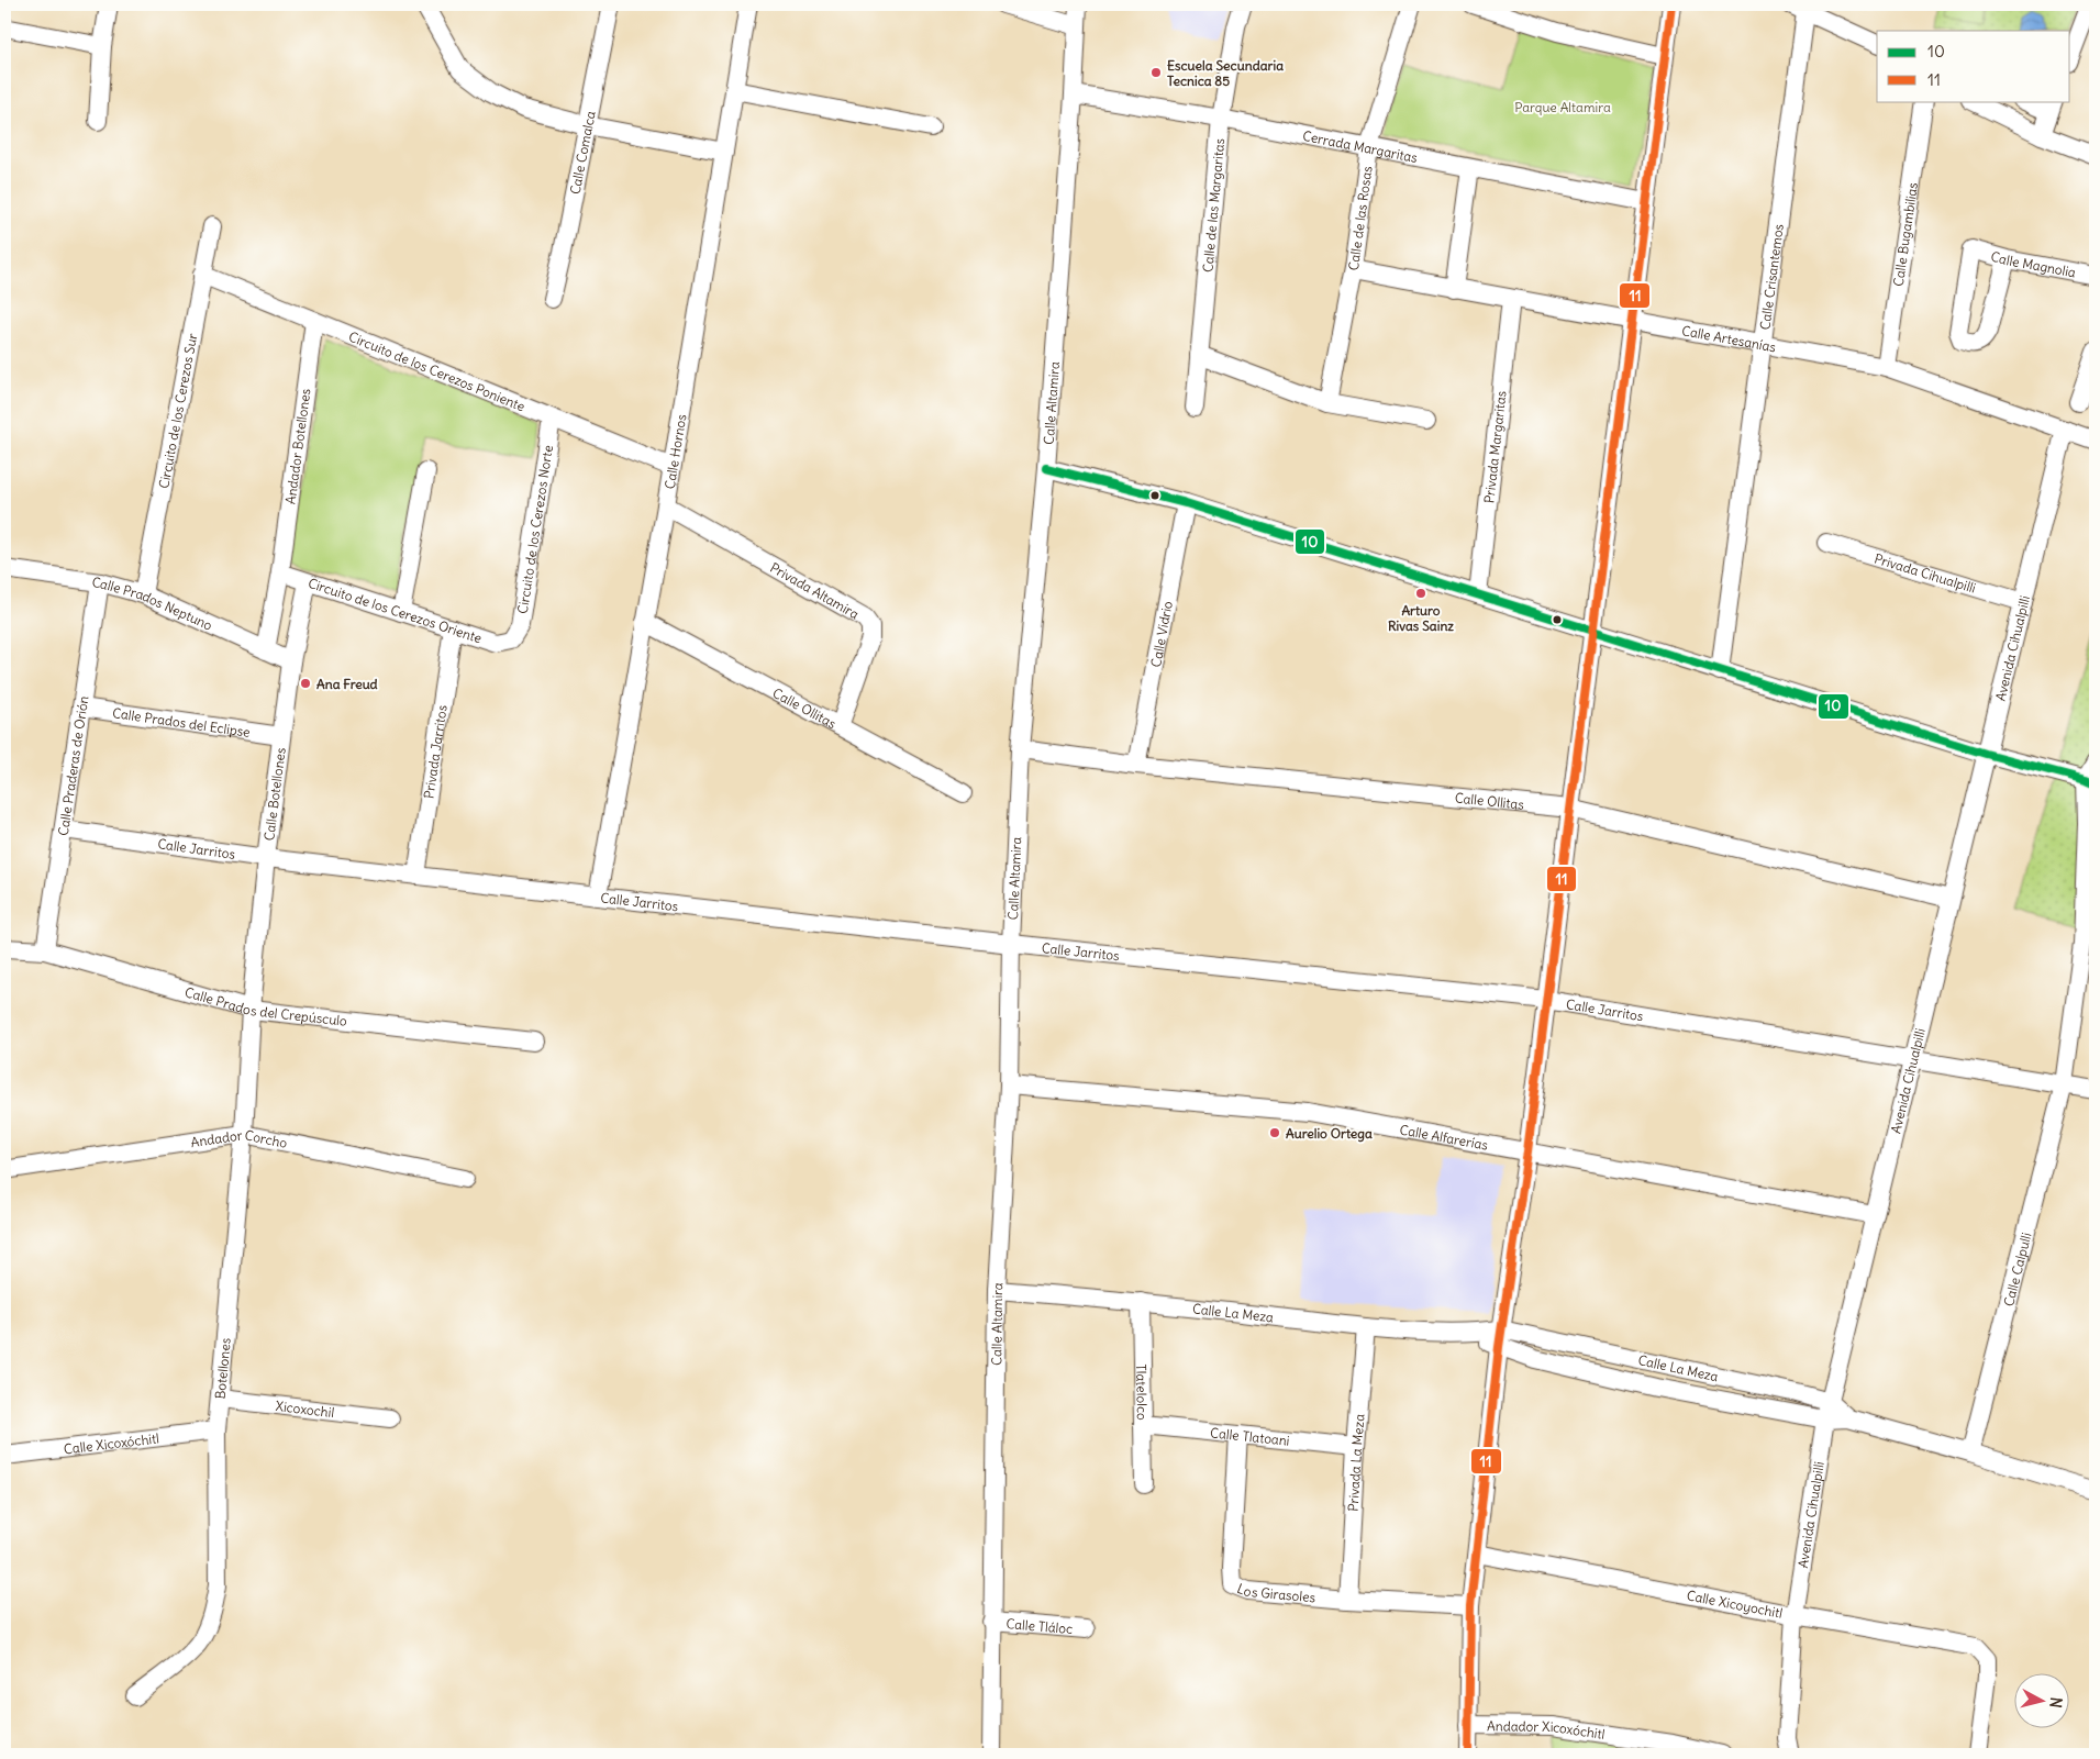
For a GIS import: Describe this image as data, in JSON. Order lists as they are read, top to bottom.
{
  "streets": {
    "street": [
      "Cerrada Margaritas",
      "Calle Comalca",
      "Calle de las Margaritas",
      "Calle de las Rosas",
      "Calle Bugambilias",
      "Calle Magnolia",
      "Calle Crisantemos",
      "Calle Artesanías",
      "Circuito de los Cerezos Poniente",
      "Calle Altamira",
      "Circuito de los Cerezos Sur",
      "Andador Botellones",
      "Privada Margaritas",
      "Calle Hornos",
      "Circuito de los Cerezos Norte",
      "Privada Cihualpilli",
      "Privada Altamira",
      "Calle Prados Neptuno",
      "Circuito de los Cerezos Oriente",
      "Calle Vidrio",
      "Avenida Cihualpilli",
      "Calle Ollitas",
      "Calle Prados del Eclipse",
      "Privada Jarritos",
      "Calle Praderas de Orión",
      "Calle Botellones",
      "Calle Jarritos",
      "Calle Prados del Crepúsculo",
      "Calle Alfarerías",
      "Andador Corcho",
      "Calle Calpulli",
      "Calle La Meza",
      "Botellones",
      "Tlatelolco",
      "Xicoxochil",
      "Calle Tlatoani",
      "Calle Xicoxóchitl",
      "Privada La Meza",
      "Los Girasoles",
      "Calle Xicoyochitl",
      "Calle Tláloc",
      "Andador Xicoxóchitl"
    ]
  },
  "crossings": [
    ["Cerrada Margaritas", "Calle de las Margaritas"],
    ["Cerrada Margaritas", "Calle de las Rosas"],
    ["Cerrada Margaritas", "Calle Altamira"],
    ["Calle de las Rosas", "Calle Artesanías"],
    ["Calle Bugambilias", "Calle Artesanías"],
    ["Calle Crisantemos", "Calle Artesanías"],
    ["Calle Artesanías", "Privada Margaritas"],
    ["Calle Artesanías", "Avenida Cihualpilli"],
    ["Circuito de los Cerezos Poniente", "Circuito de los Cerezos Sur"],
    ["Circuito de los Cerezos Poniente", "Andador Botellones"],
    ["Circuito de los Cerezos Poniente", "Calle Hornos"],
    ["Circuito de los Cerezos Poniente", "Circuito de los Cerezos Norte"],
    ["Calle Altamira", "Calle Ollitas"],
    ["Calle Altamira", "Calle Jarritos"],
    ["Calle Altamira", "Calle Alfarerías"],
    ["Calle Altamira", "Calle La Meza"],
    ["Calle Altamira", "Calle Tláloc"],
    ["Circuito de los Cerezos Sur", "Calle Prados Neptuno"],
    ["Andador Botellones", "Circuito de los Cerezos Oriente"],
    ["Calle Hornos", "Privada Altamira"],
    ["Calle Hornos", "Calle Ollitas"],
    ["Calle Hornos", "Calle Jarritos"],
    ["Circuito de los Cerezos Norte", "Circuito de los Cerezos Oriente"],
    ["Privada Cihualpilli", "Avenida Cihualpilli"],
    ["Privada Altamira", "Calle Ollitas"],
    ["Calle Prados Neptuno", "Calle Praderas de Orión"],
    ["Calle Prados Neptuno", "Calle Botellones"],
    ["Circuito de los Cerezos Oriente", "Privada Jarritos"],
    ["Circuito de los Cerezos Oriente", "Calle Botellones"],
    ["Calle Vidrio", "Calle Ollitas"],
    ["Avenida Cihualpilli", "Calle Ollitas"],
    ["Avenida Cihualpilli", "Calle Jarritos"],
    ["Avenida Cihualpilli", "Calle Alfarerías"],
    ["Avenida Cihualpilli", "Calle La Meza"],
    ["Avenida Cihualpilli", "Calle Xicoyochitl"],
    ["Calle Prados del Eclipse", "Calle Praderas de Orión"],
    ["Calle Prados del Eclipse", "Calle Botellones"],
    ["Privada Jarritos", "Calle Jarritos"],
    ["Calle Praderas de Orión", "Calle Jarritos"],
    ["Calle Praderas de Orión", "Calle Prados del Crepúsculo"],
    ["Calle Botellones", "Calle Jarritos"],
    ["Calle Botellones", "Calle Prados del Crepúsculo"],
    ["Calle Botellones", "Botellones"],
    ["Calle Jarritos", "Calle Calpulli"],
    ["Calle Prados del Crepúsculo", "Botellones"],
    ["Andador Corcho", "Botellones"],
    ["Calle Calpulli", "Calle La Meza"],
    ["Calle La Meza", "Tlatelolco"],
    ["Calle La Meza", "Privada La Meza"],
    ["Botellones", "Xicoxochil"],
    ["Botellones", "Calle Xicoxóchitl"],
    ["Tlatelolco", "Calle Tlatoani"],
    ["Calle Tlatoani", "Privada La Meza"],
    ["Calle Tlatoani", "Los Girasoles"],
    ["Privada La Meza", "Los Girasoles"]
  ],
  "parks": ["Parque Altamira"],
  "places": [
    "Escuela Secundaria Tecnica 85",
    "Arturo Rivas Sainz",
    "Ana Freud",
    "Aurelio Ortega"
  ],
  "lines": ["transit line 11", "transit line 10"],
  "legend": ["10", "11"],
  "north": "right"
}
